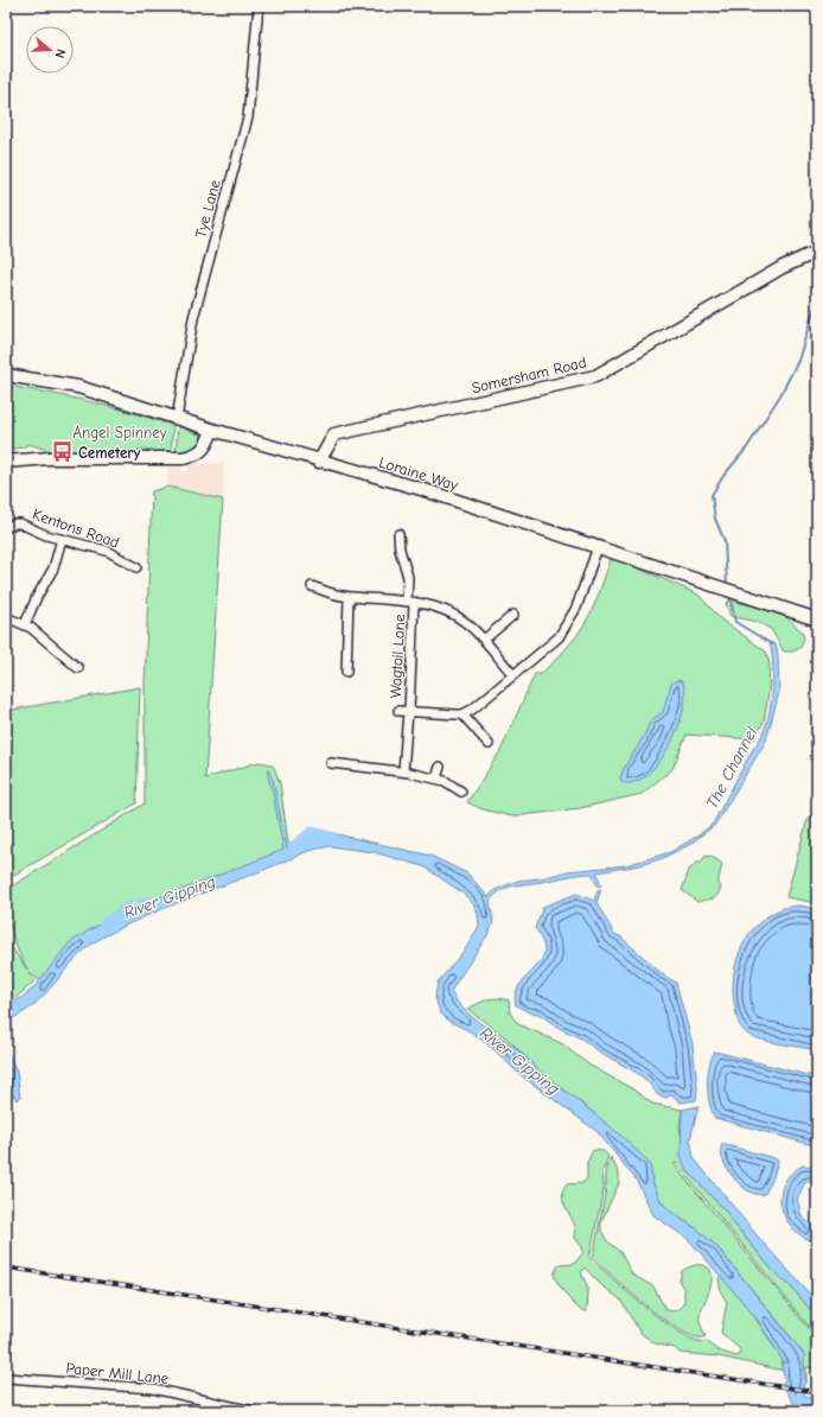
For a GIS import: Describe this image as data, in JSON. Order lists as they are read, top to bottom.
{
  "streets": {
    "main road": ["Somersham Road", "Loraine Way"],
    "street": [
      "Tye Lane",
      "Kentons Road",
      "Wagtail Lane",
      "Paper Mill Lane"
    ]
  },
  "crossings": [
    ["Tye Lane", "Loraine Way"],
    ["Somersham Road", "Loraine Way"]
  ],
  "water": ["The Channel", "River Gipping"],
  "parks": ["Angel Spinney"],
  "places": {
    "bus stop": ["Cemetery"]
  },
  "north": "right"
}
